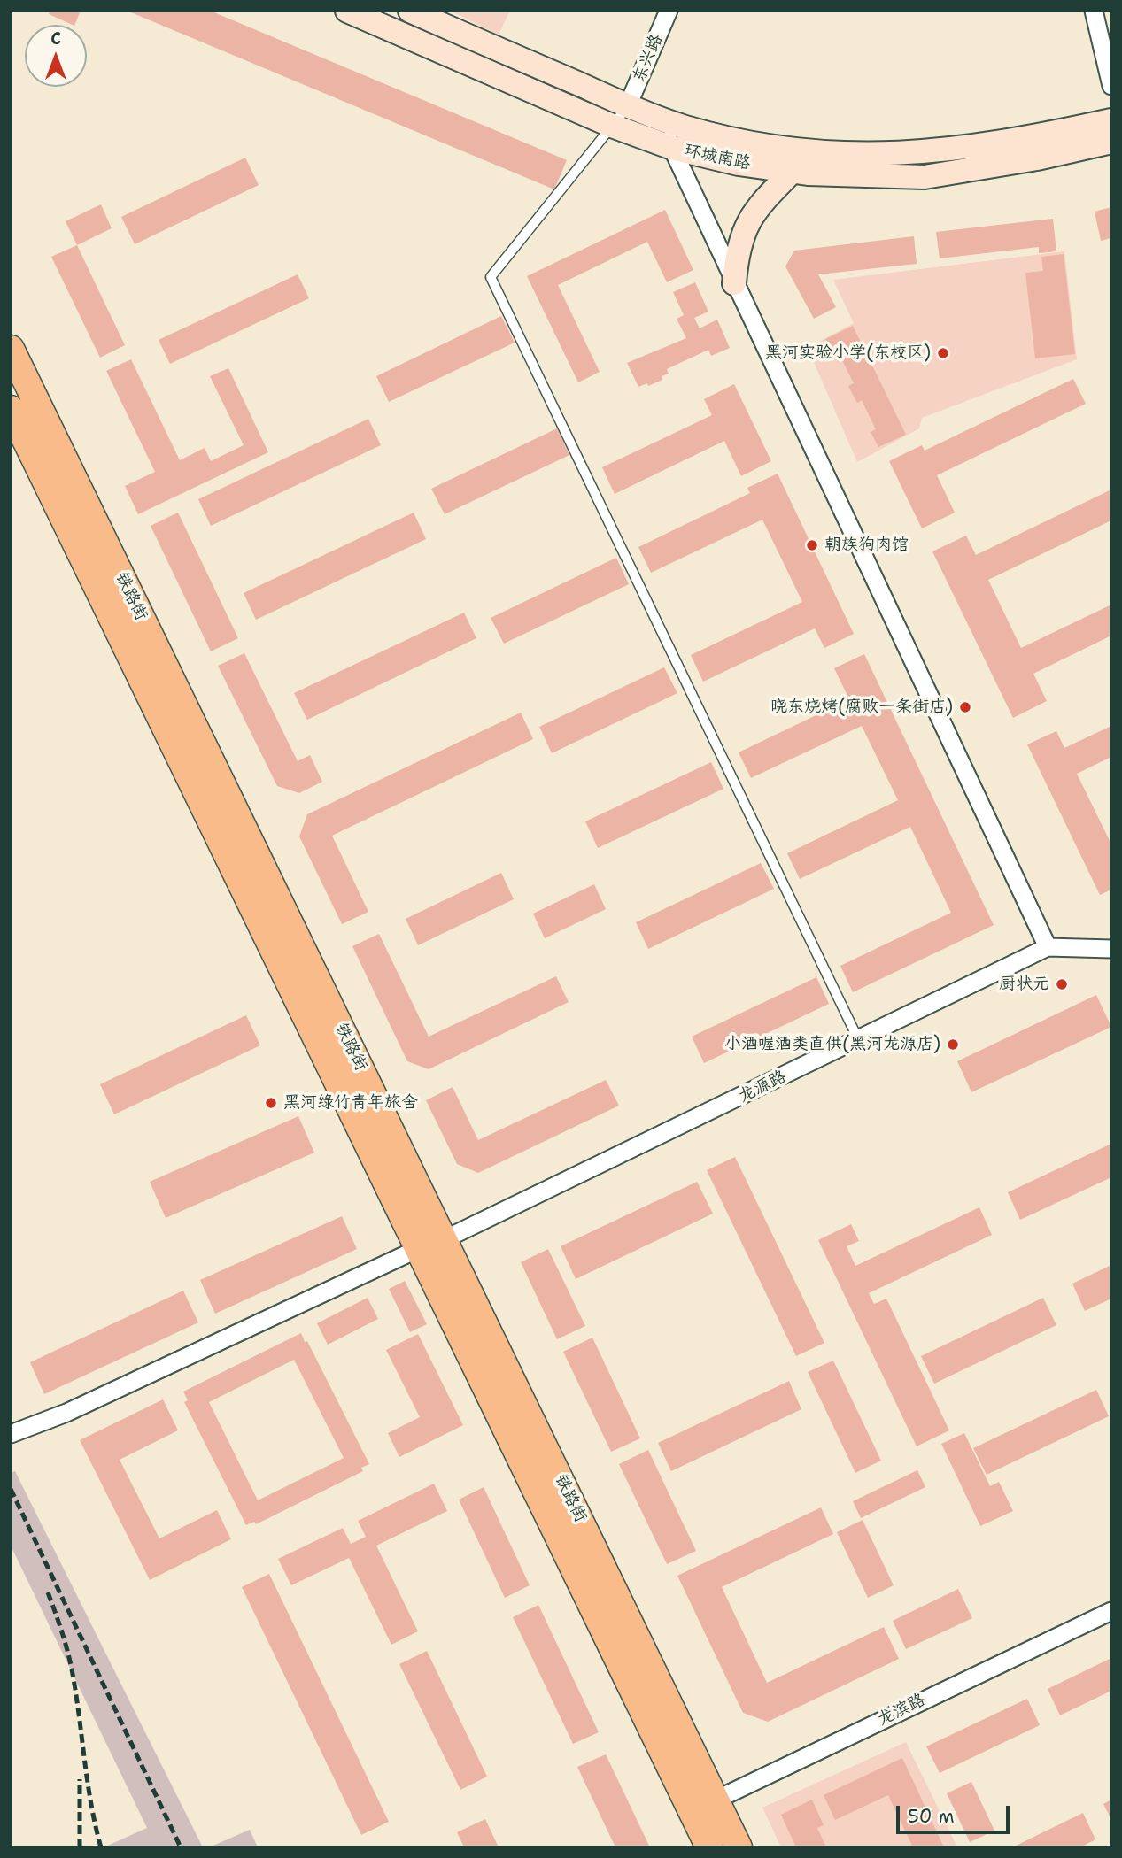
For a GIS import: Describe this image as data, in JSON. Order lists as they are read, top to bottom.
{
  "streets": {
    "main road": ["环城南路", "铁路街", "龙滨路"],
    "street": ["东兴路", "龙源路"]
  },
  "crossings": [
    ["东兴路", "环城南路"],
    ["铁路街", "龙源路"],
    ["铁路街", "龙滨路"]
  ],
  "places": [
    "黑河实验小学(东校区)",
    "朝族狗肉馆",
    "晓东烧烤(腐败一条街店)",
    "厨状元",
    "小酒喔酒类直供(黑河龙源店)",
    "黑河绿竹青年旅舍"
  ],
  "scale_bar": "50 m",
  "north": "top"
}
